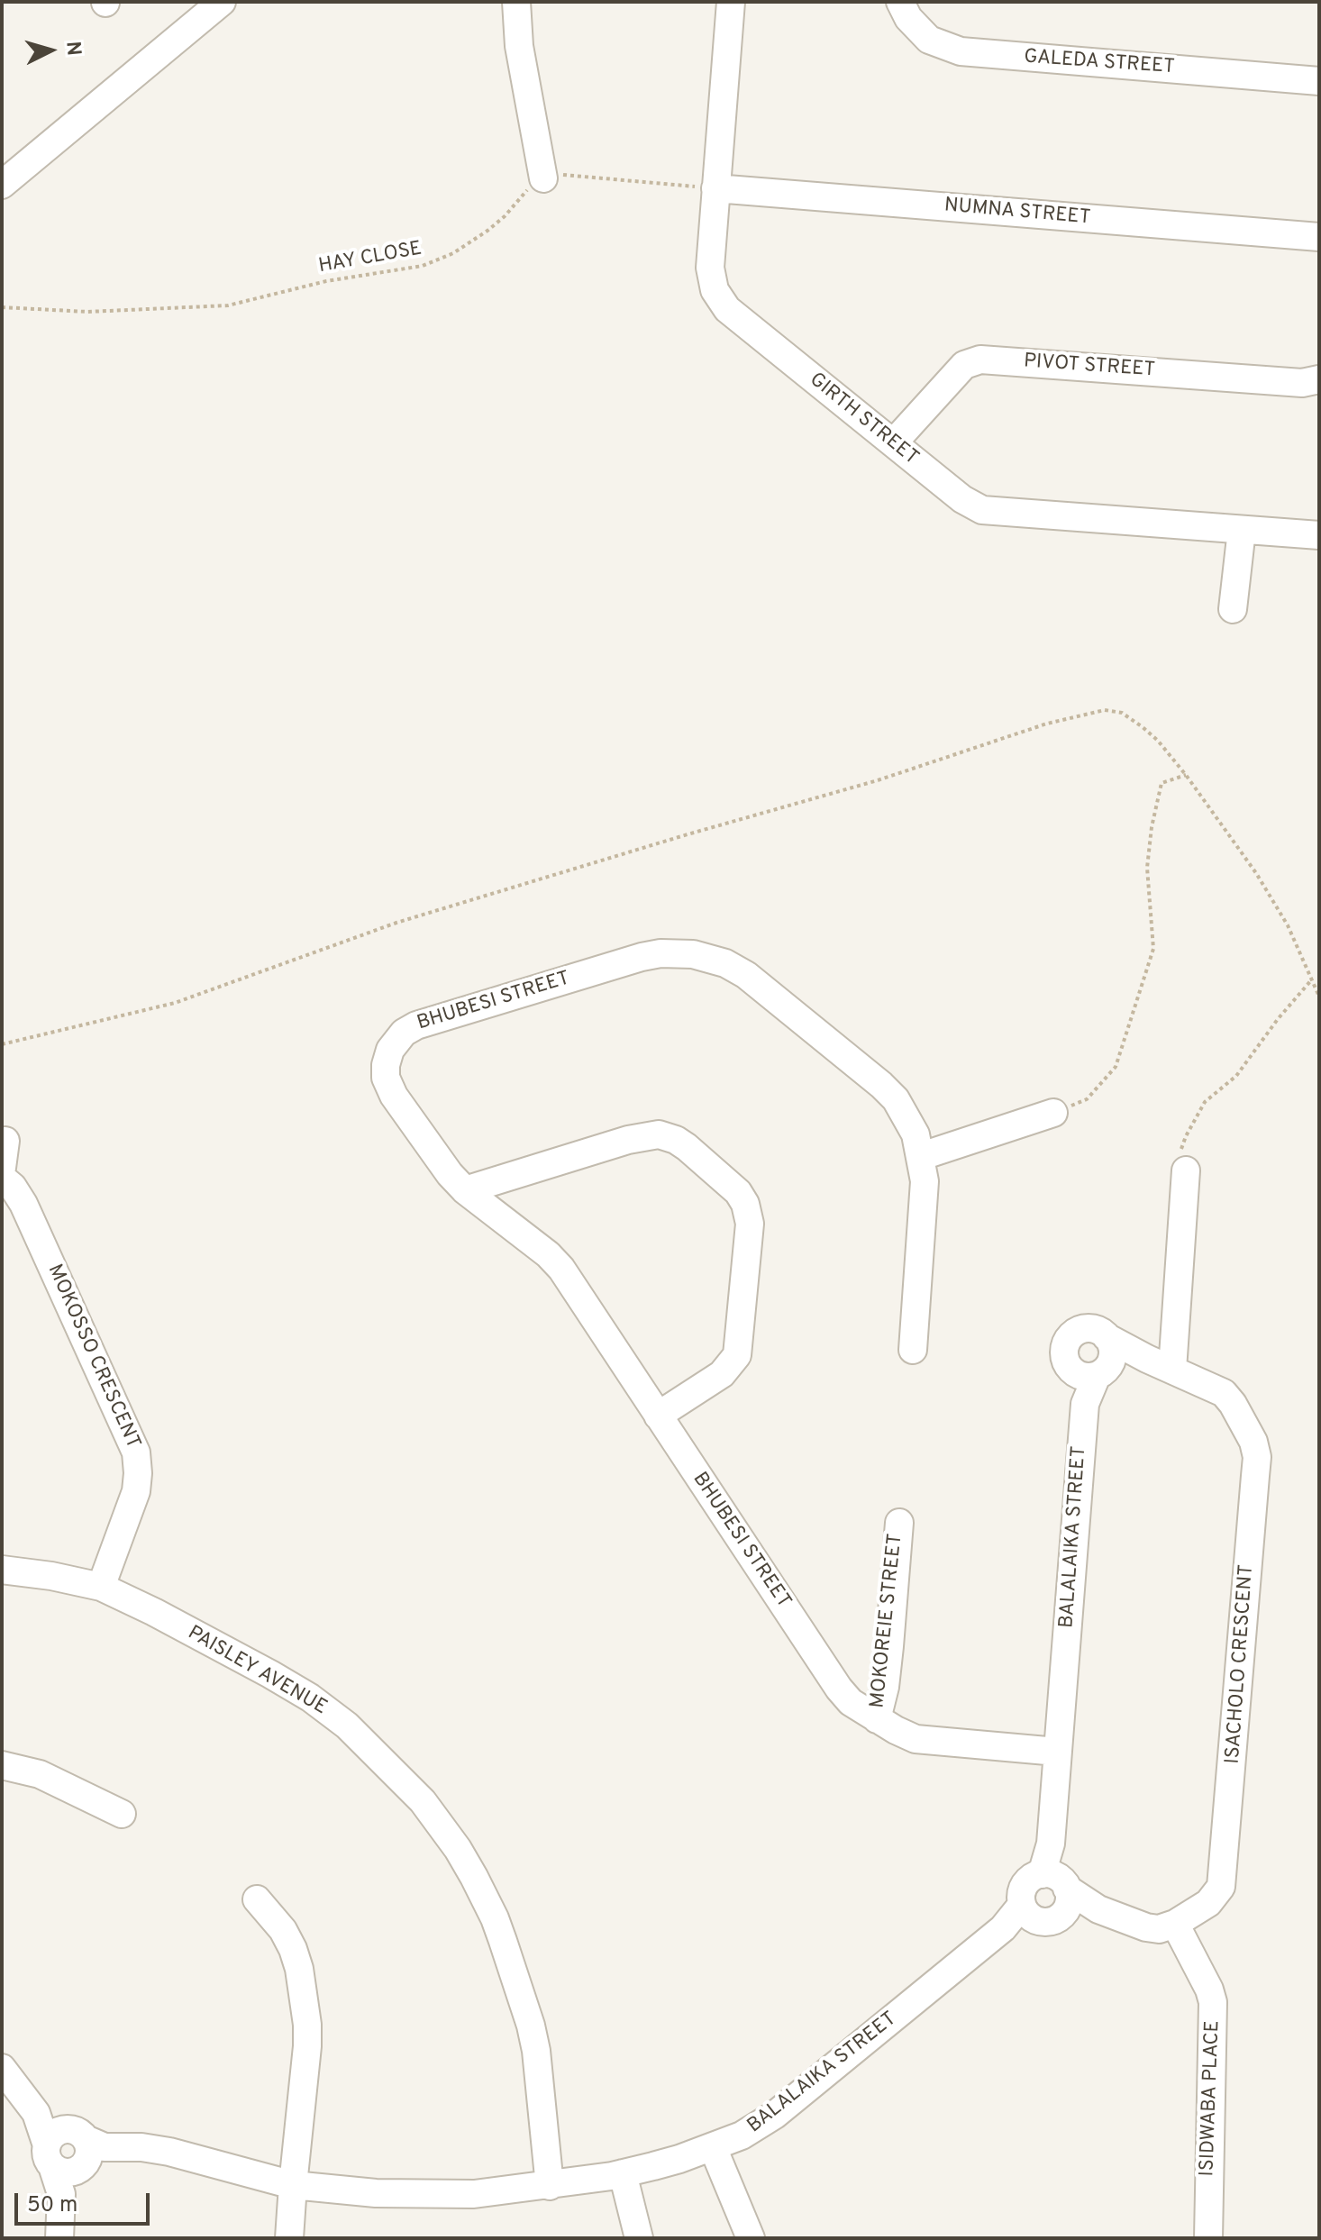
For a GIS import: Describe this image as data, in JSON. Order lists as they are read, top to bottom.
{
  "streets": {
    "street": [
      "GALEDA STREET",
      "NUMNA STREET",
      "PIVOT STREET",
      "GIRTH STREET",
      "BHUBESI STREET",
      "MOKOSSO CRESCENT",
      "BALALAIKA STREET",
      "MOKOREIE STREET",
      "ISACHOLO CRESCENT",
      "PAISLEY AVENUE",
      "ISIDWABA PLACE"
    ],
    "path": ["HAY CLOSE"]
  },
  "crossings": [
    ["NUMNA STREET", "GIRTH STREET"],
    ["PIVOT STREET", "GIRTH STREET"],
    ["BHUBESI STREET", "BALALAIKA STREET"],
    ["BHUBESI STREET", "MOKOREIE STREET"],
    ["MOKOSSO CRESCENT", "PAISLEY AVENUE"],
    ["BALALAIKA STREET", "ISACHOLO CRESCENT"],
    ["BALALAIKA STREET", "PAISLEY AVENUE"],
    ["ISACHOLO CRESCENT", "ISIDWABA PLACE"]
  ],
  "scale_bar": "50 m",
  "north": "right"
}
